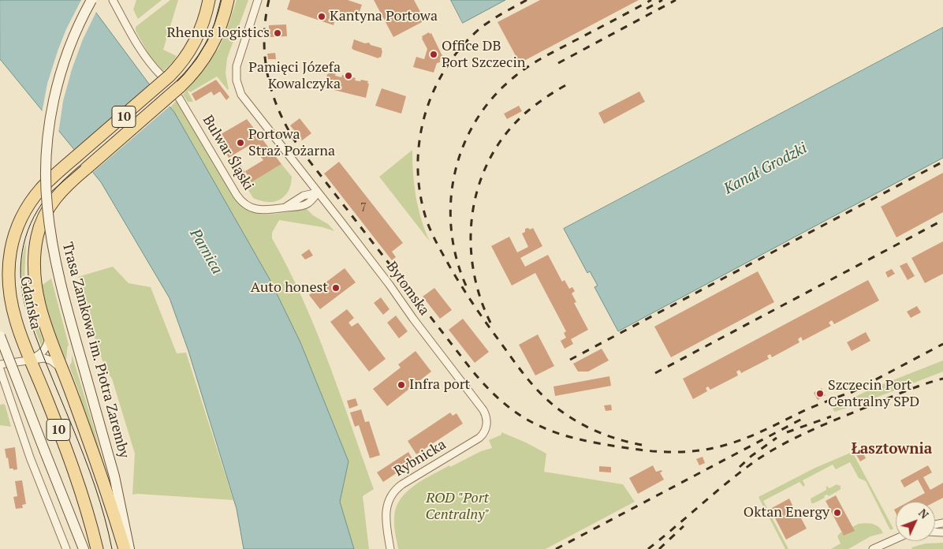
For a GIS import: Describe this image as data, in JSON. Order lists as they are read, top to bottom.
{
  "streets": {
    "main road": ["10", "Gdańska", "Trasa Zamkowa im. Piotra Zaremby"],
    "street": ["Bulwar Śląski", "Bytomska", "Rybnicka"]
  },
  "crossings": [
    ["10", "Bulwar Śląski"],
    ["10", "Gdańska"],
    ["Bulwar Śląski", "Bytomska"],
    ["Bulwar Śląski", "Gdańska"],
    ["Bytomska", "Rybnicka"]
  ],
  "districts": ["Łasztownia"],
  "water": ["Kanał Grodzki", "Parnica"],
  "parks": ["ROD \"Port Centralny\""],
  "places": [
    "Kantyna Portowa",
    "Rhenus logistics",
    "Office DB Port Szczecin",
    "Pamięci Józefa Kowalczyka",
    "Portowa Straż Pożarna",
    "Auto honest",
    "Infra port",
    "Szczecin Port Centralny SPD",
    "Oktan Energy"
  ],
  "house_numbers": ["7"],
  "north": "top right"
}
